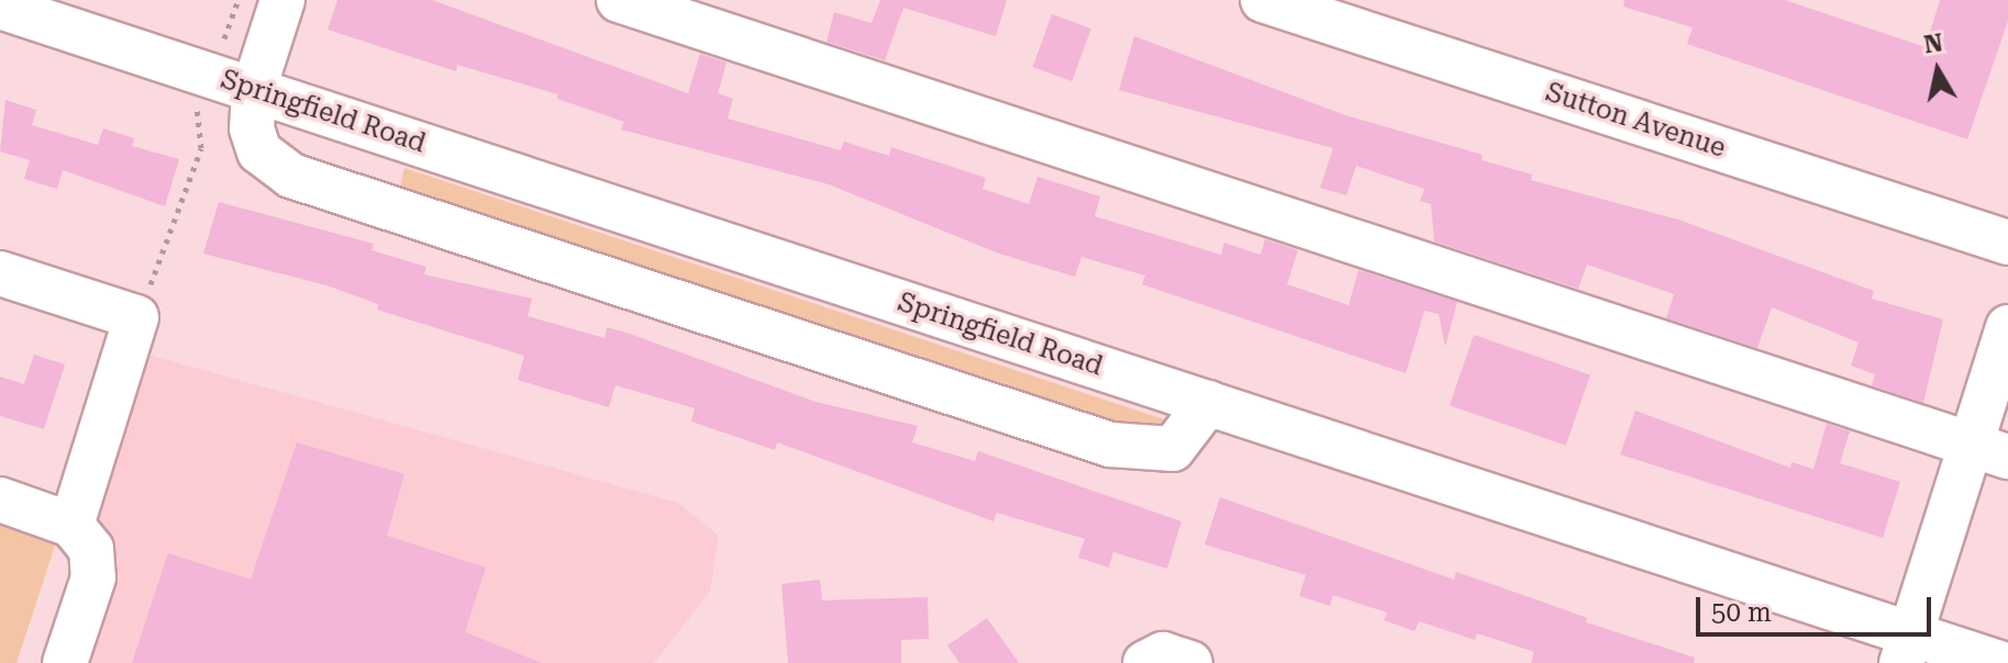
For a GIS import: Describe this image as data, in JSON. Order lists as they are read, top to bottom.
{
  "streets": {
    "street": ["Springfield Road", "Sutton Avenue"]
  },
  "scale_bar": "50 m",
  "north": "top"
}
